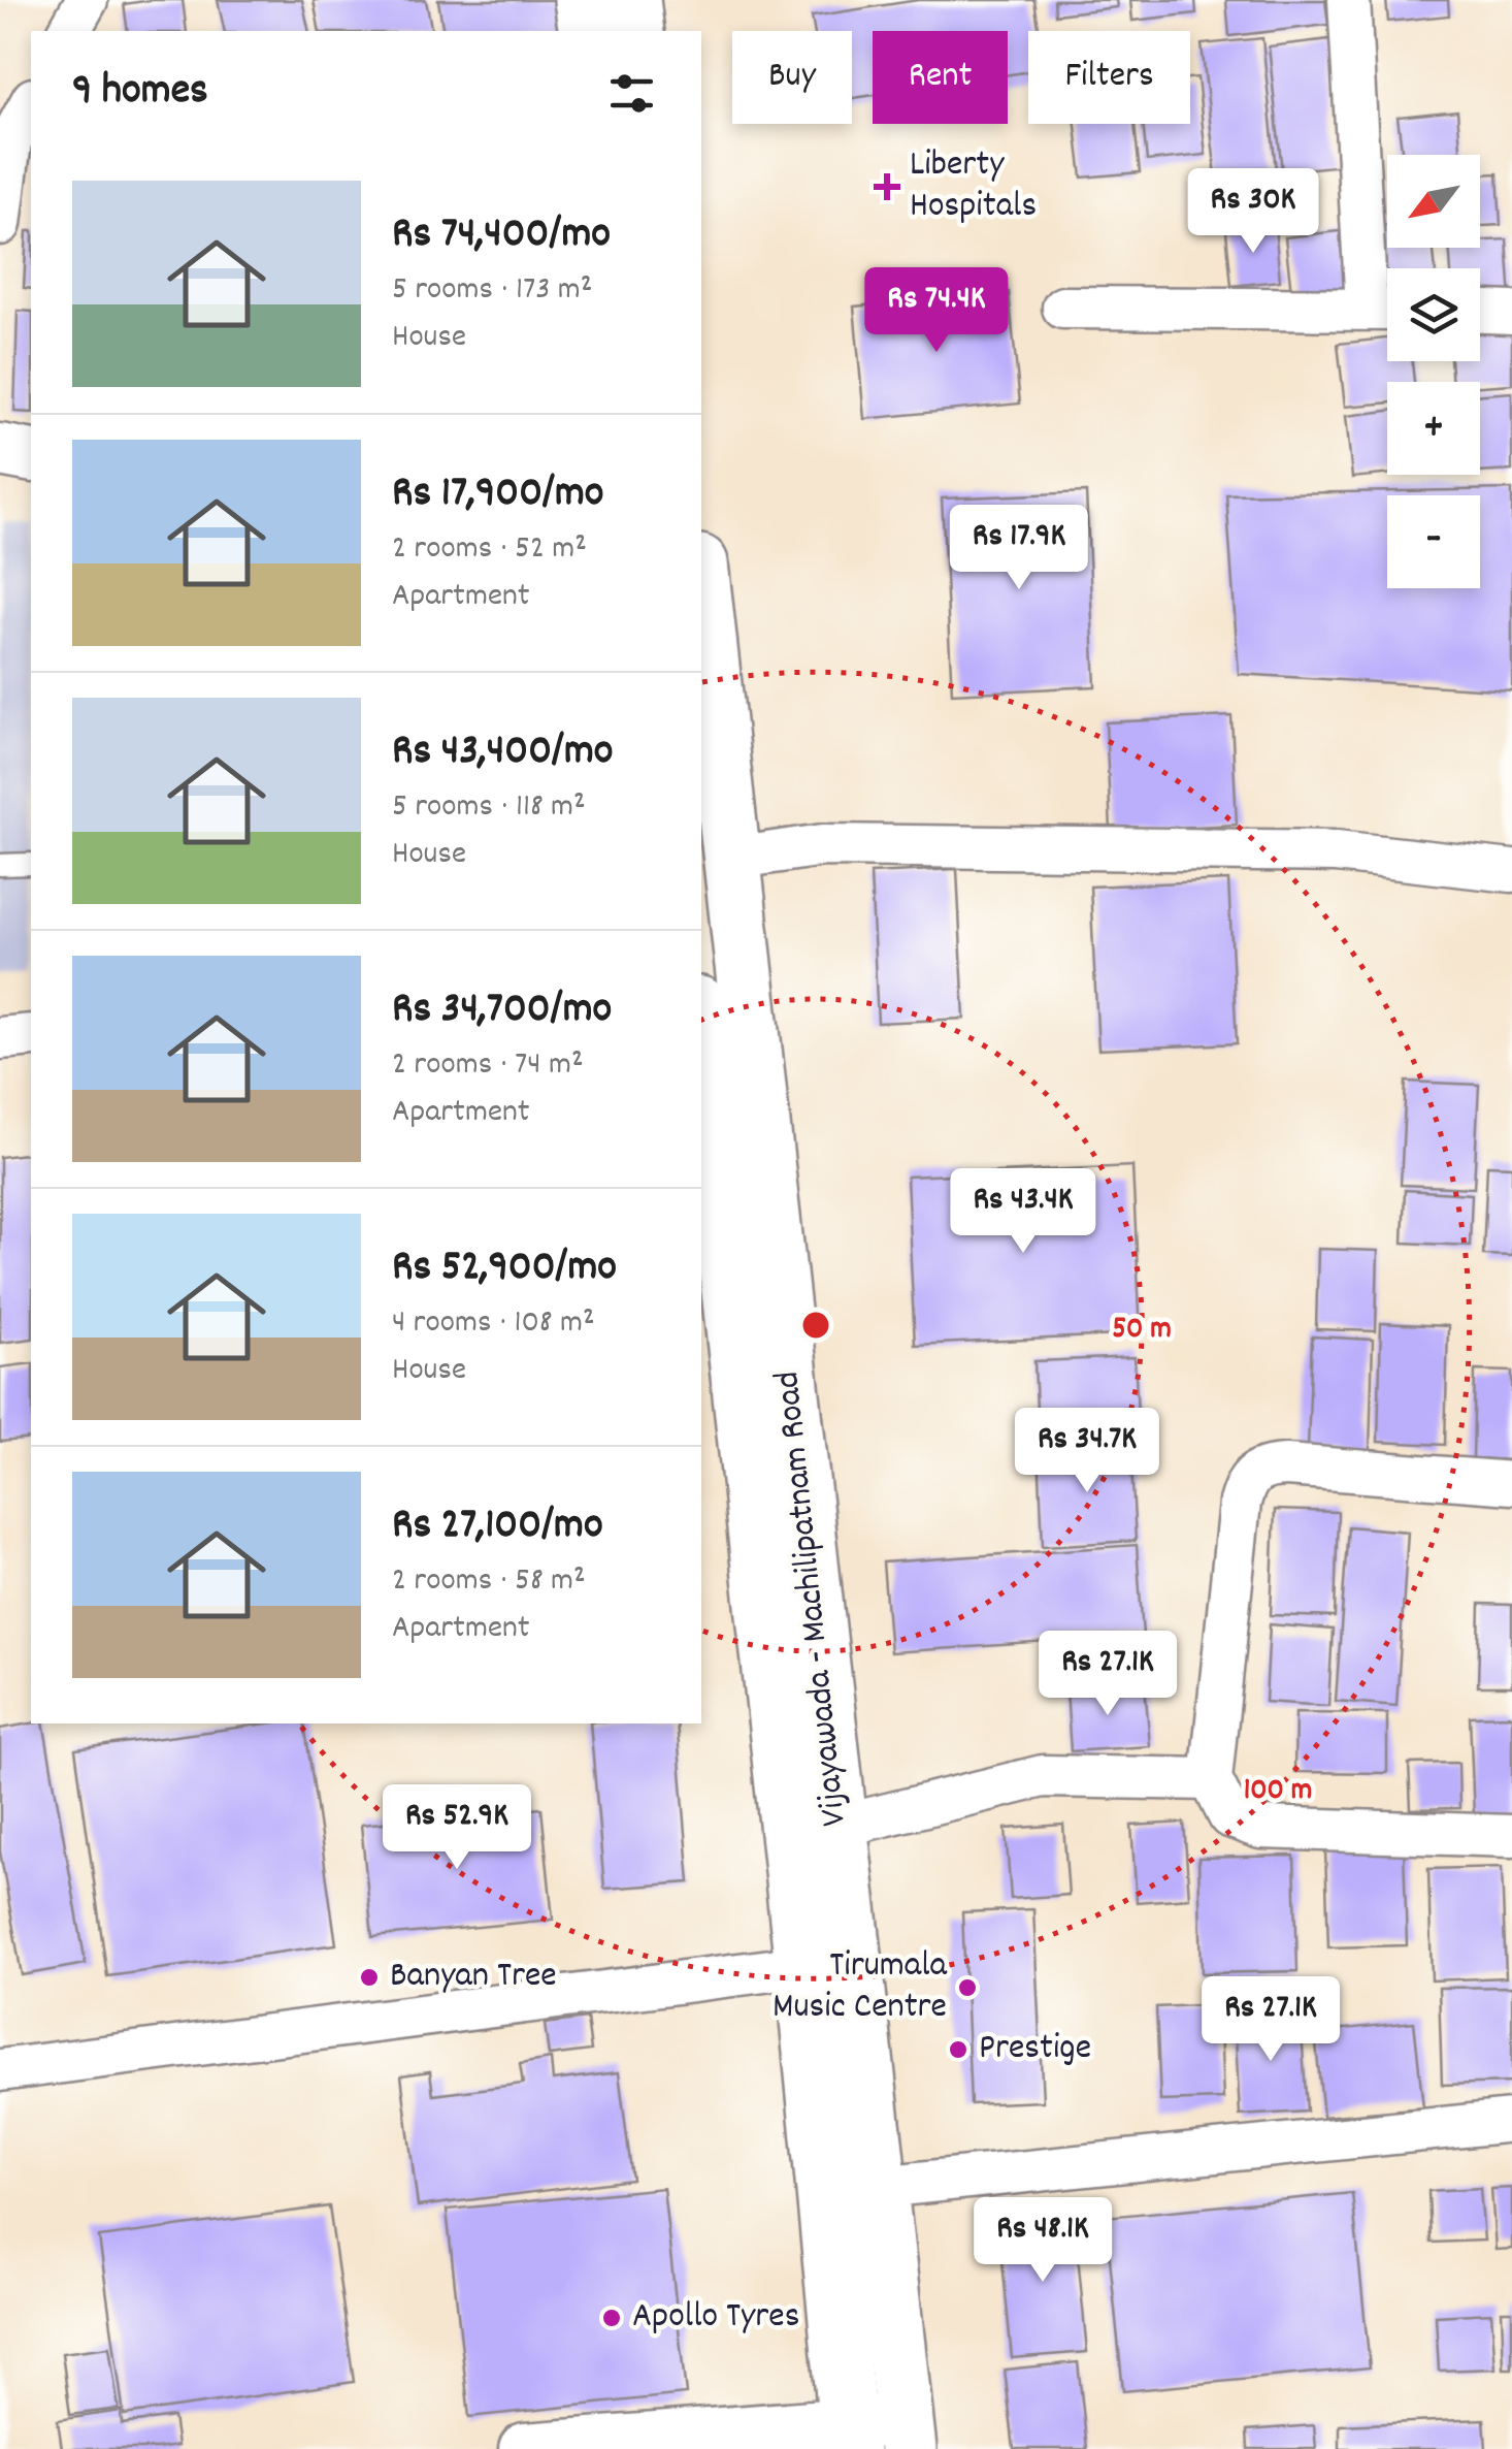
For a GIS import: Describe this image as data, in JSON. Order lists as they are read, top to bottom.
{
  "streets": {
    "highway": ["Vijayawada - Machilipatnam Road"]
  },
  "places": {
    "health": ["Liberty Hospitals"],
    "other": [
      "Banyan Tree",
      "Tirumala Music Centre",
      "Prestige",
      "Apollo Tyres"
    ]
  },
  "north": "bottom left",
  "page": {
    "chip": ["Buy", "Rent", "Filters"],
    "heading": "9 homes",
    "map_buttons": ["+", "−"],
    "list": [
      {
        "name": "Rs 74,400/mo",
        "note": "5 rooms · 173 m² · House"
      },
      {
        "name": "Rs 17,900/mo",
        "note": "2 rooms · 52 m² · Apartment"
      },
      {
        "name": "Rs 43,400/mo",
        "note": "5 rooms · 118 m² · House"
      },
      {
        "name": "Rs 34,700/mo",
        "note": "2 rooms · 74 m² · Apartment"
      },
      {
        "name": "Rs 52,900/mo",
        "note": "4 rooms · 108 m² · House"
      },
      {
        "name": "Rs 27,100/mo",
        "note": "2 rooms · 58 m² · Apartment"
      }
    ],
    "price": [
      "Rs 30K",
      "Rs 74.4K",
      "Rs 17.9K",
      "Rs 43.4K",
      "Rs 34.7K",
      "Rs 27.1K",
      "Rs 52.9K",
      "Rs 27.1K",
      "Rs 48.1K"
    ]
  },
  "rings": ["50 m", "100 m"]
}
